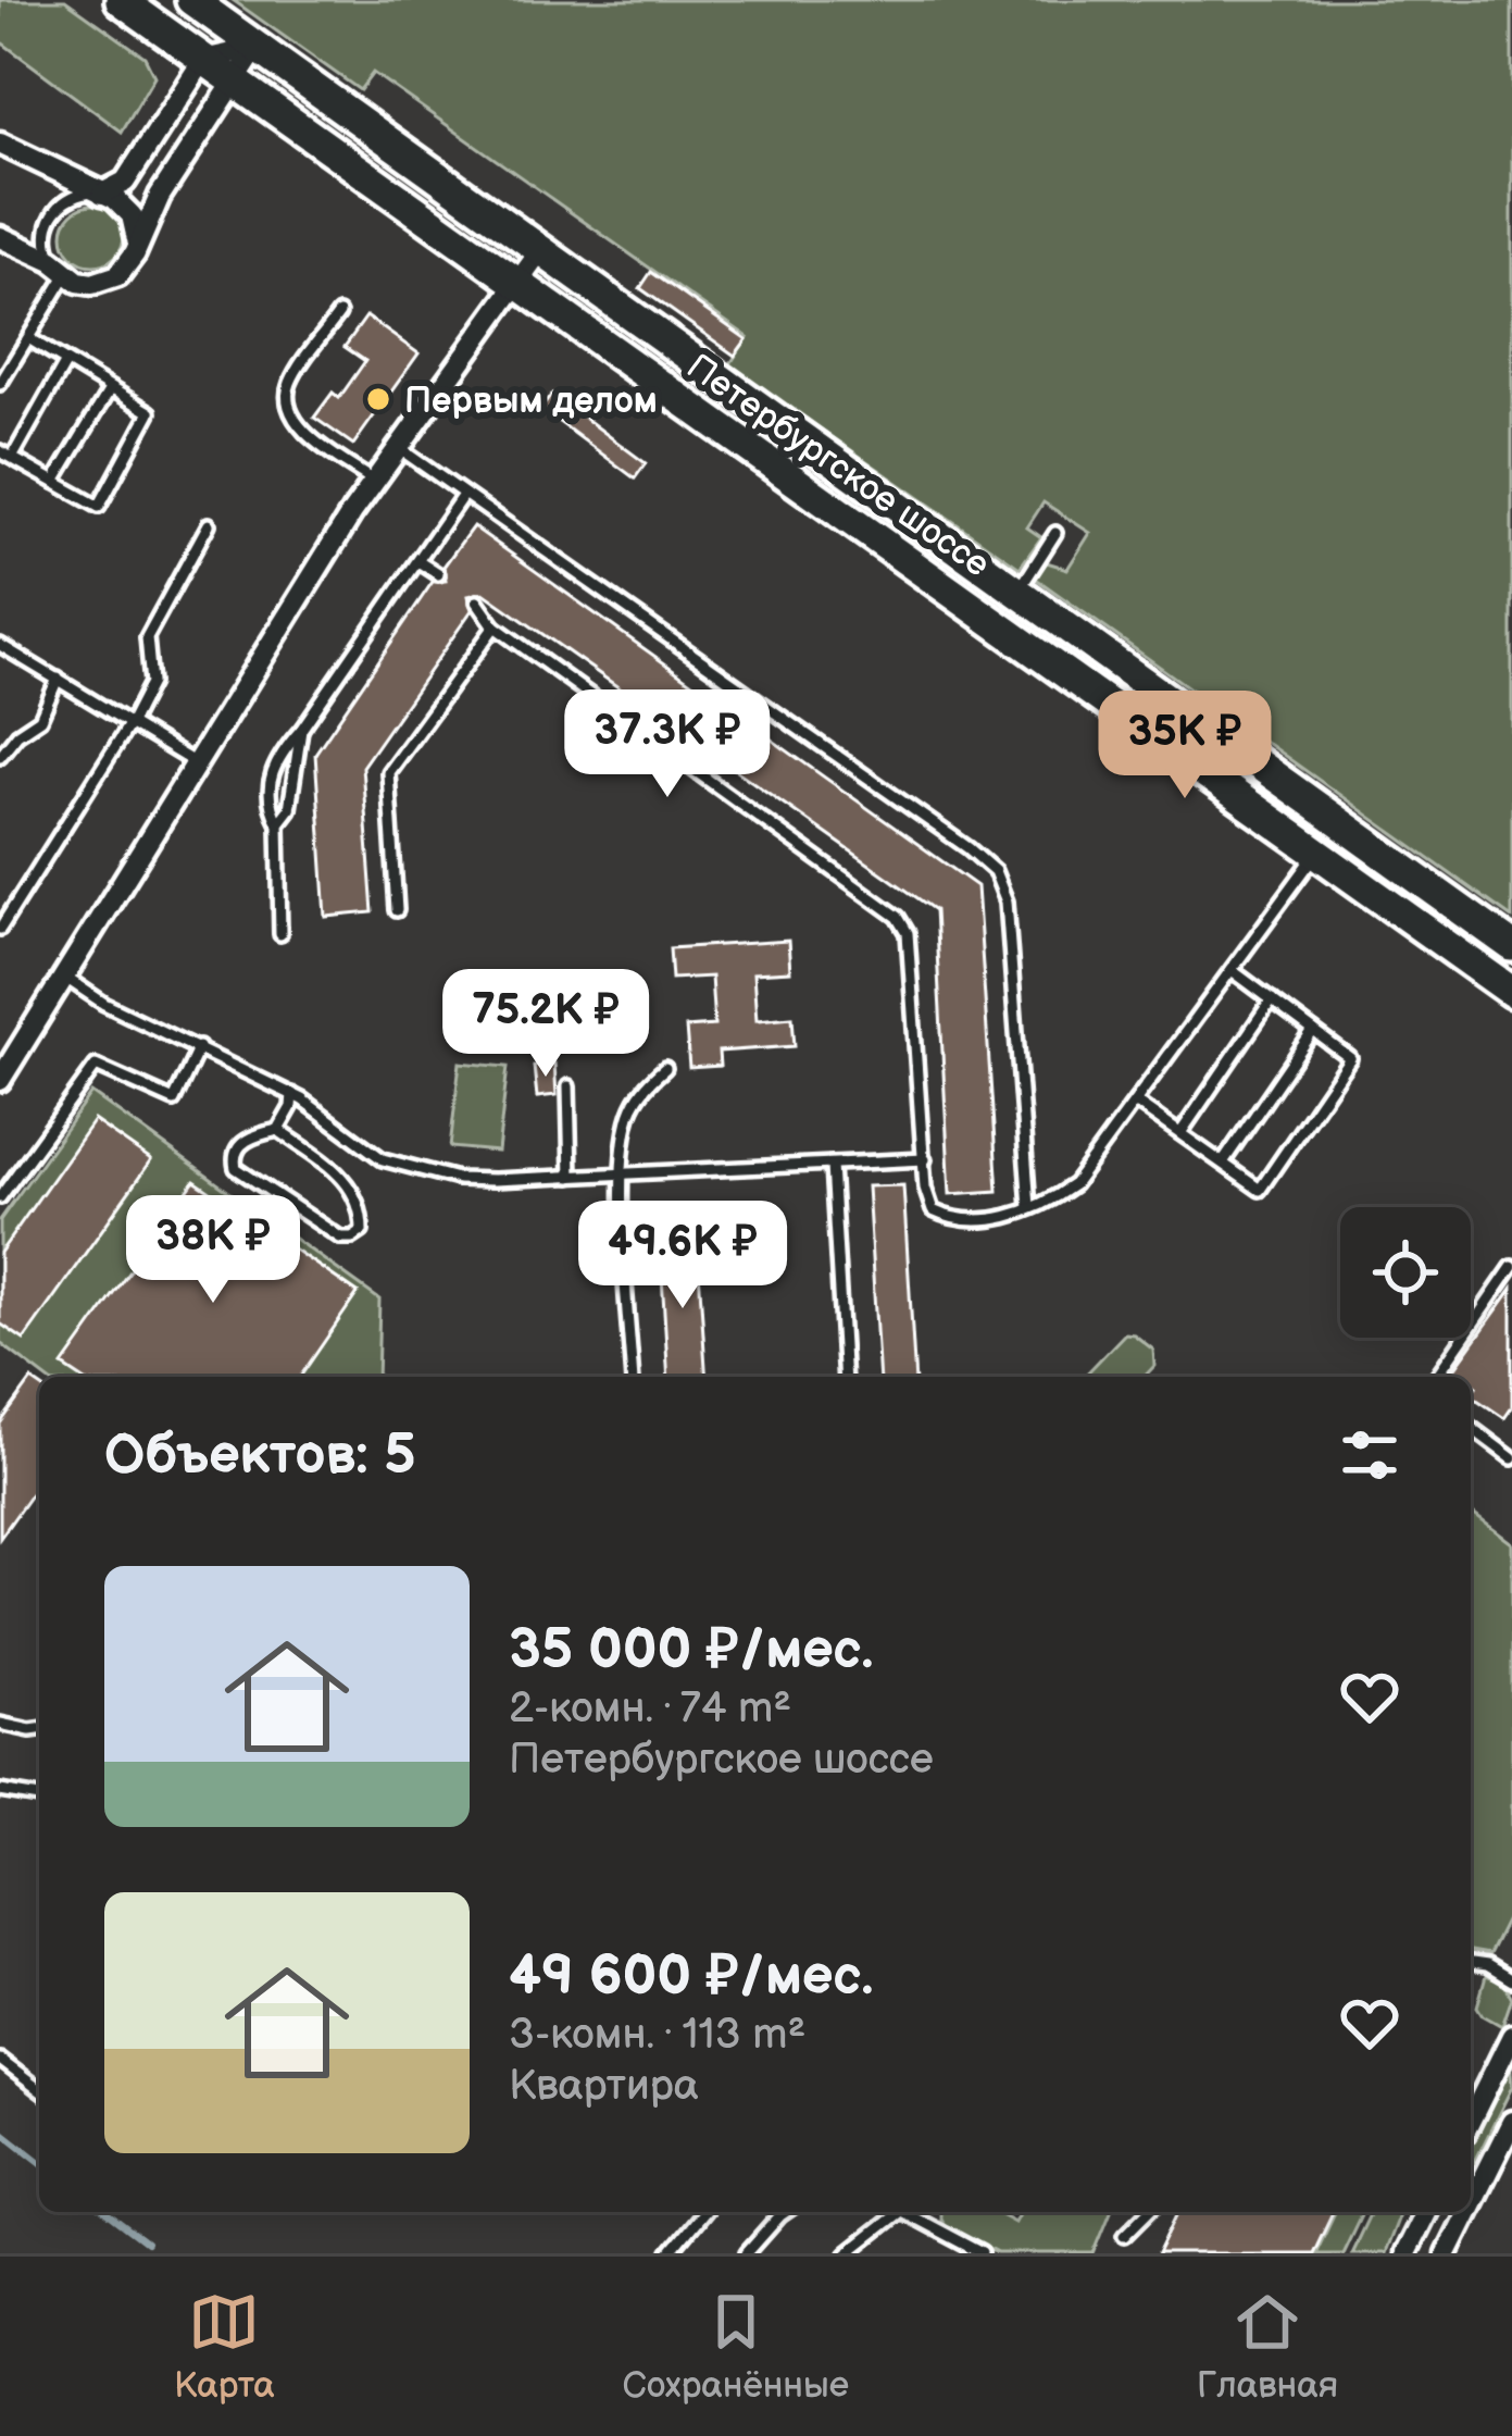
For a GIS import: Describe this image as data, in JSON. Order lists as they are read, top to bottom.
{
  "streets": {
    "main road": ["Петербургское шоссе"]
  },
  "places": ["Первым делом"],
  "page": {
    "price": [
      "37.3K ₽",
      "35K ₽",
      "75.2K ₽",
      "38K ₽",
      "49.6K ₽"
    ],
    "heading": "Объектов: 5",
    "list": [
      {
        "name": "35 000 ₽/мес.",
        "note": "2-комн. · 74 m² · Петербургское шоссе"
      },
      {
        "name": "49 600 ₽/мес.",
        "note": "3-комн. · 113 m² · Квартира"
      }
    ],
    "tabs": ["Карта", "Сохранённые", "Главная"]
  }
}
